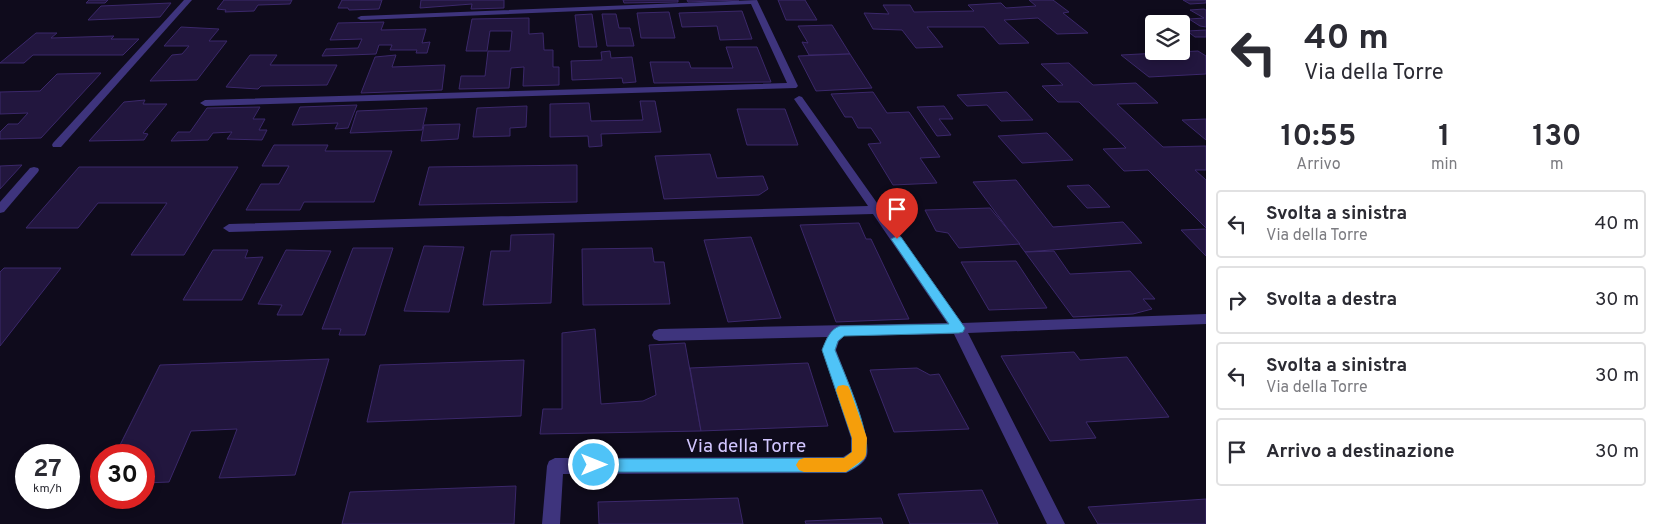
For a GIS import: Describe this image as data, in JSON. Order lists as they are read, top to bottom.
{
  "streets": {
    "street": ["Via della Torre"]
  },
  "page": {
    "turn": ["40 m", "Via della Torre"],
    "eta": [
      "10:55",
      "Arrivo",
      "1",
      "min",
      "130",
      "m"
    ],
    "list": [
      {
        "name": "Svolta a sinistra",
        "note": "Via della Torre",
        "value": "40 m"
      },
      {
        "name": "Svolta a destra",
        "value": "30 m"
      },
      {
        "name": "Svolta a sinistra",
        "note": "Via della Torre",
        "value": "30 m"
      },
      {
        "name": "Arrivo a destinazione",
        "value": "30 m"
      }
    ],
    "speed": "27 km/h",
    "limit": "30"
  }
}
